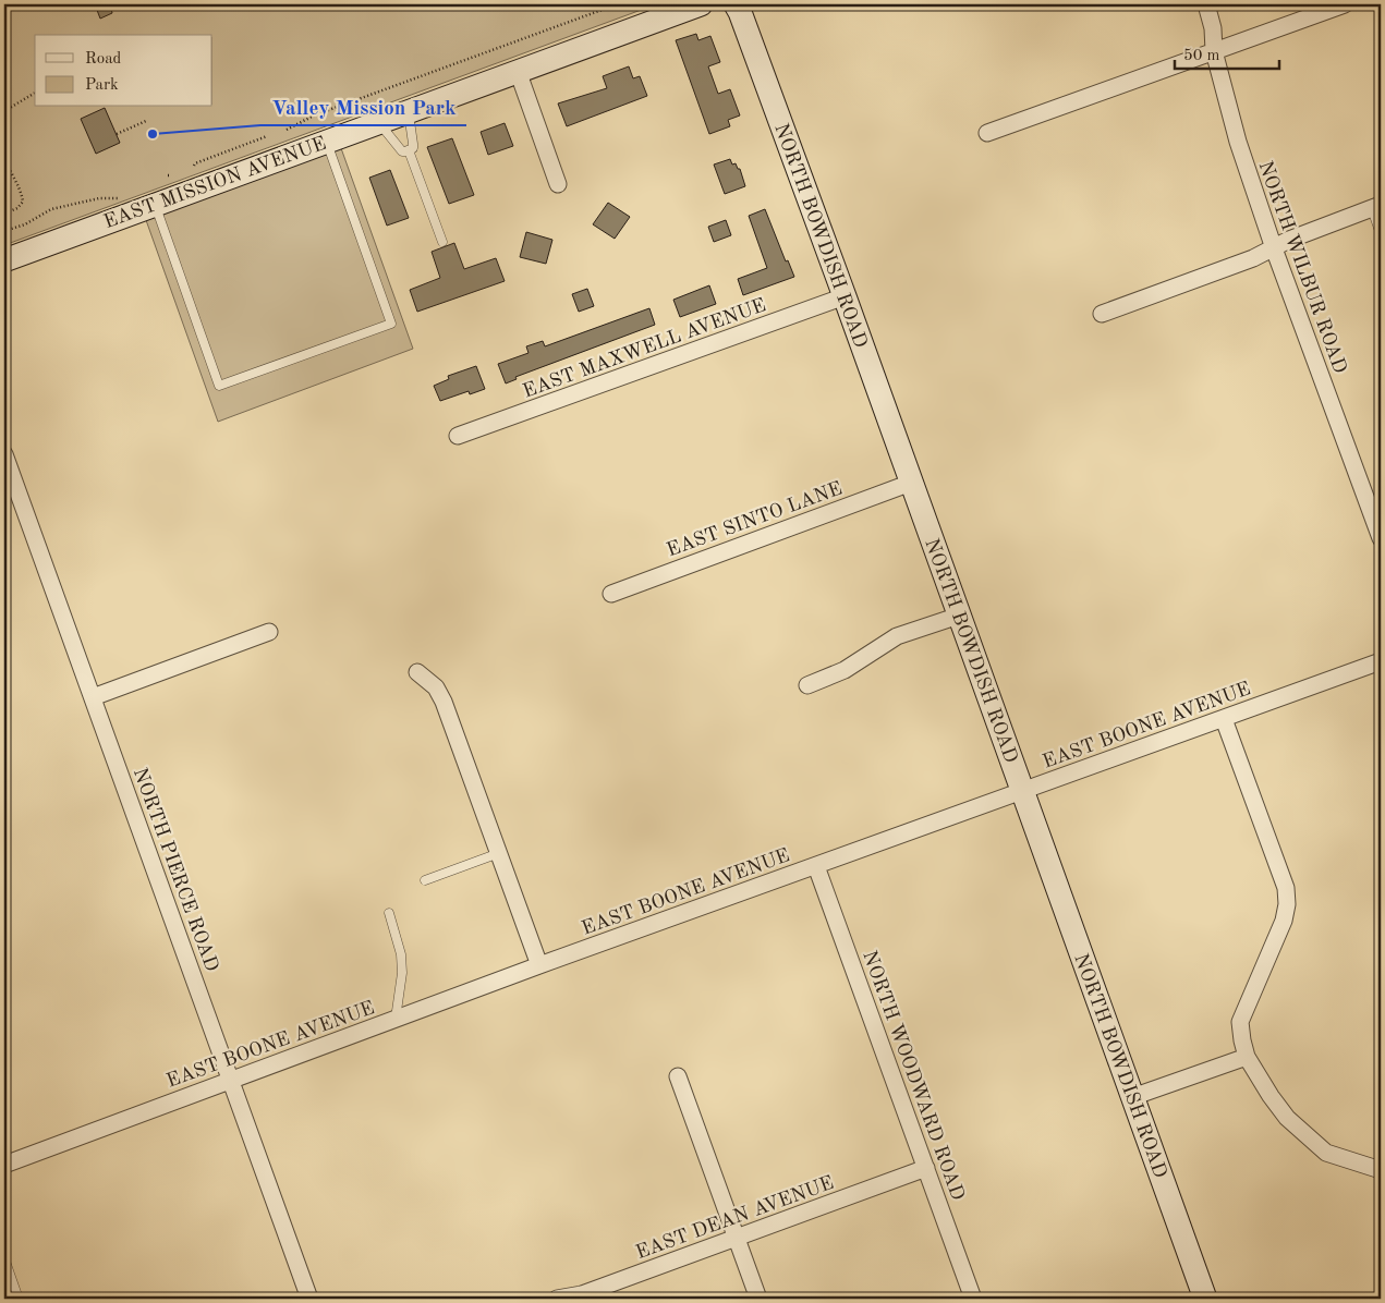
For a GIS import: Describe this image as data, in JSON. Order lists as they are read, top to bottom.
{
  "streets": {
    "street": [
      "EAST MISSION AVENUE",
      "NORTH BOWDISH ROAD",
      "NORTH WILBUR ROAD",
      "EAST MAXWELL AVENUE",
      "EAST SINTO LANE",
      "EAST BOONE AVENUE",
      "NORTH PIERCE ROAD",
      "NORTH WOODWARD ROAD",
      "EAST DEAN AVENUE"
    ]
  },
  "crossings": [
    ["NORTH BOWDISH ROAD", "EAST MAXWELL AVENUE"],
    ["NORTH BOWDISH ROAD", "EAST SINTO LANE"],
    ["NORTH BOWDISH ROAD", "EAST BOONE AVENUE"],
    ["EAST BOONE AVENUE", "NORTH PIERCE ROAD"],
    ["EAST BOONE AVENUE", "NORTH WOODWARD ROAD"],
    ["NORTH WOODWARD ROAD", "EAST DEAN AVENUE"]
  ],
  "places": ["Valley Mission Park"],
  "legend": ["Road", "Park"],
  "scale_bar": "50 m"
}
